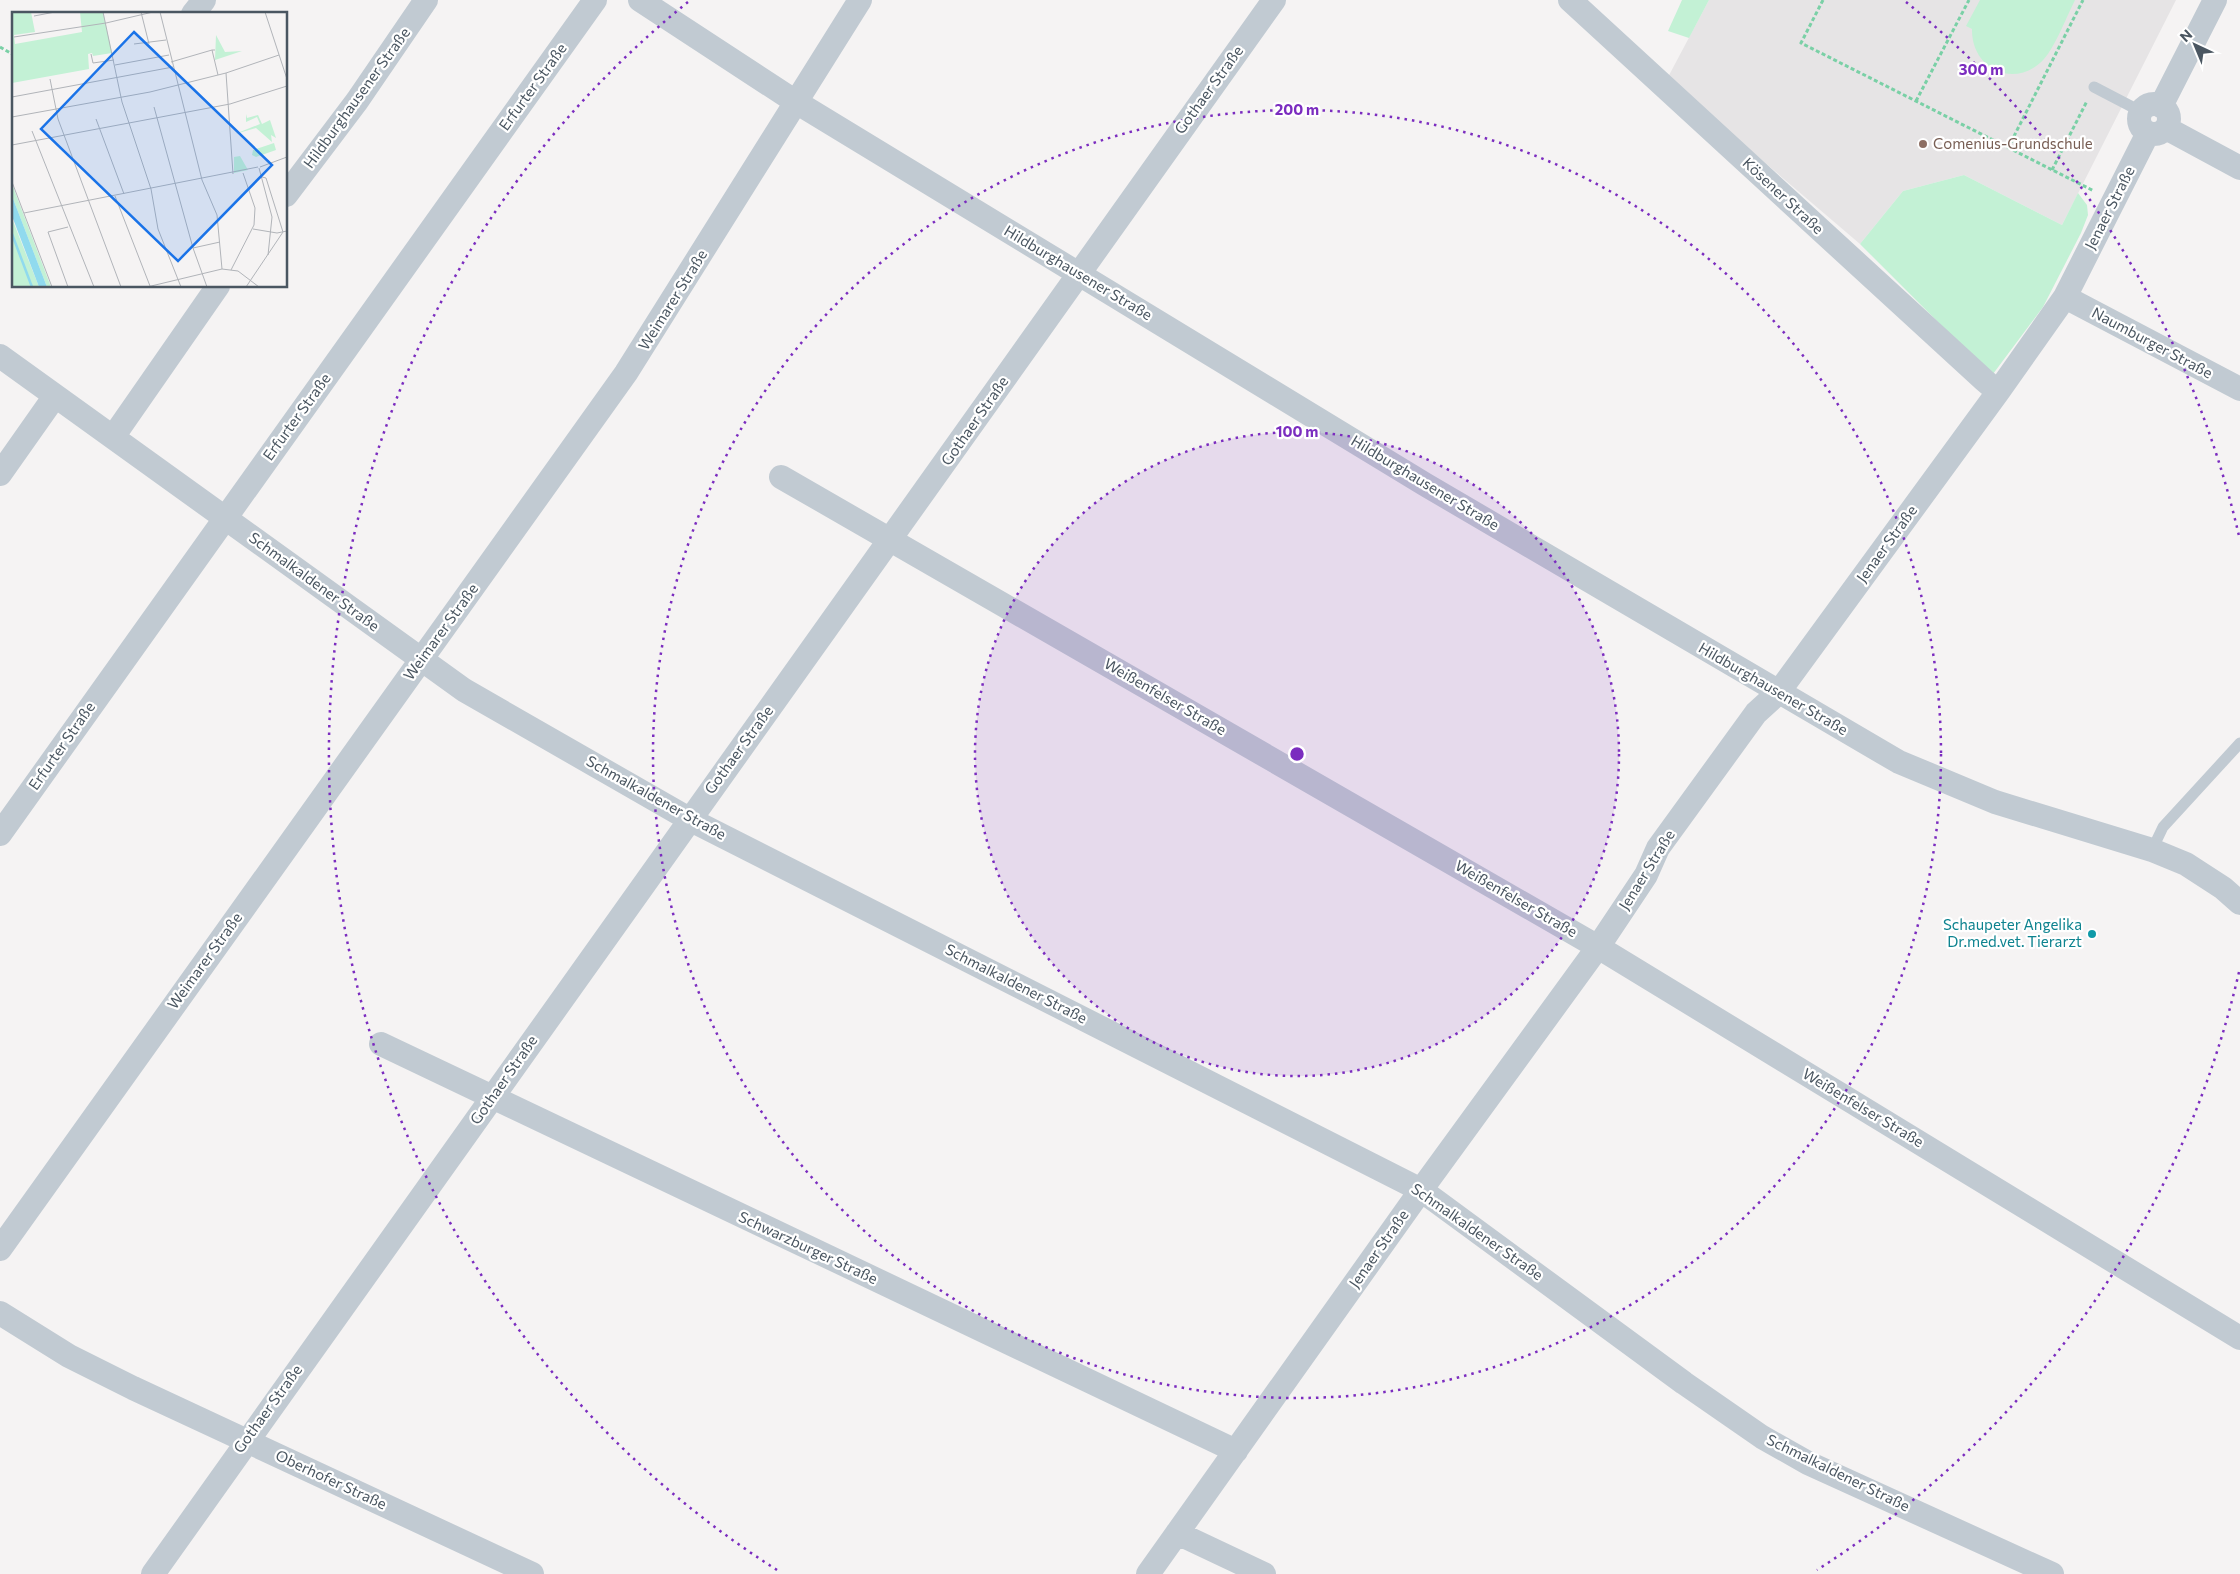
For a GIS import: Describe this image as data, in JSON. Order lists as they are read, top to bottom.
{
  "streets": {
    "street": [
      "Erfurter Straße",
      "Gothaer Straße",
      "Hildburghausener Straße",
      "Kösener Straße",
      "Jenaer Straße",
      "Weimarer Straße",
      "Naumburger Straße",
      "Schmalkaldener Straße",
      "Weißenfelser Straße",
      "Schwarzburger Straße",
      "Oberhofer Straße"
    ]
  },
  "crossings": [
    ["Erfurter Straße", "Schmalkaldener Straße"],
    ["Gothaer Straße", "Hildburghausener Straße"],
    ["Gothaer Straße", "Schmalkaldener Straße"],
    ["Gothaer Straße", "Weißenfelser Straße"],
    ["Gothaer Straße", "Schwarzburger Straße"],
    ["Gothaer Straße", "Oberhofer Straße"],
    ["Hildburghausener Straße", "Jenaer Straße"],
    ["Hildburghausener Straße", "Weimarer Straße"],
    ["Kösener Straße", "Jenaer Straße"],
    ["Jenaer Straße", "Naumburger Straße"],
    ["Jenaer Straße", "Schmalkaldener Straße"],
    ["Jenaer Straße", "Weißenfelser Straße"],
    ["Jenaer Straße", "Schwarzburger Straße"],
    ["Weimarer Straße", "Schmalkaldener Straße"]
  ],
  "places": ["Comenius-Grundschule", "Schaupeter Angelika Dr.med.vet. Tierarzt"],
  "north": "top left",
  "rings": ["300 m", "200 m", "100 m"]
}
